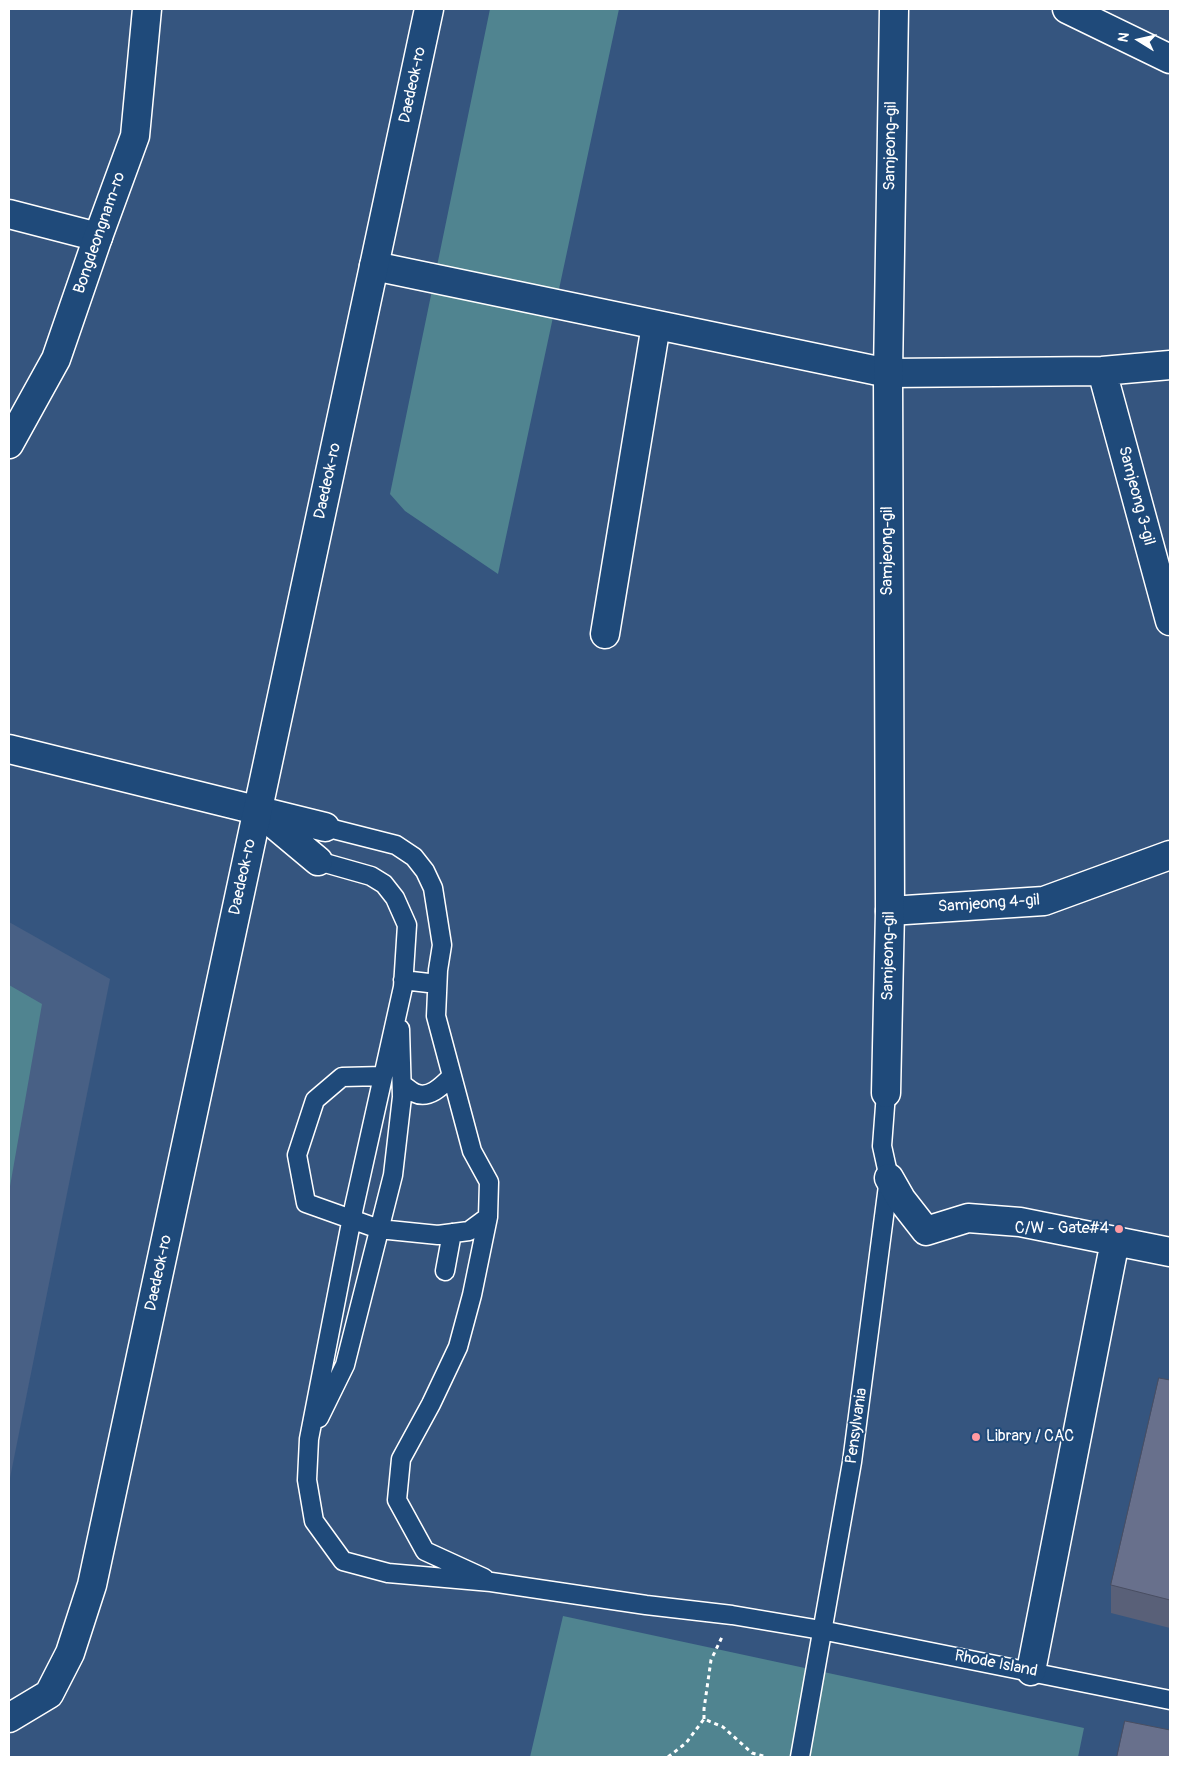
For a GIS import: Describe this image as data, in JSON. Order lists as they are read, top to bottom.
{
  "streets": {
    "street": [
      "Daedeok-ro",
      "Samjeong-gil",
      "Bongdeongnam-ro",
      "Samjeong 3-gil",
      "Samjeong 4-gil"
    ],
    "lane": ["Pensylvania", "Rhode Island"]
  },
  "crossings": [
    ["Samjeong-gil", "Samjeong 4-gil"],
    ["Samjeong-gil", "Pensylvania"],
    ["Pensylvania", "Rhode Island"]
  ],
  "places": ["C/W - Gate#4", "Library / CAC"],
  "north": "left"
}
